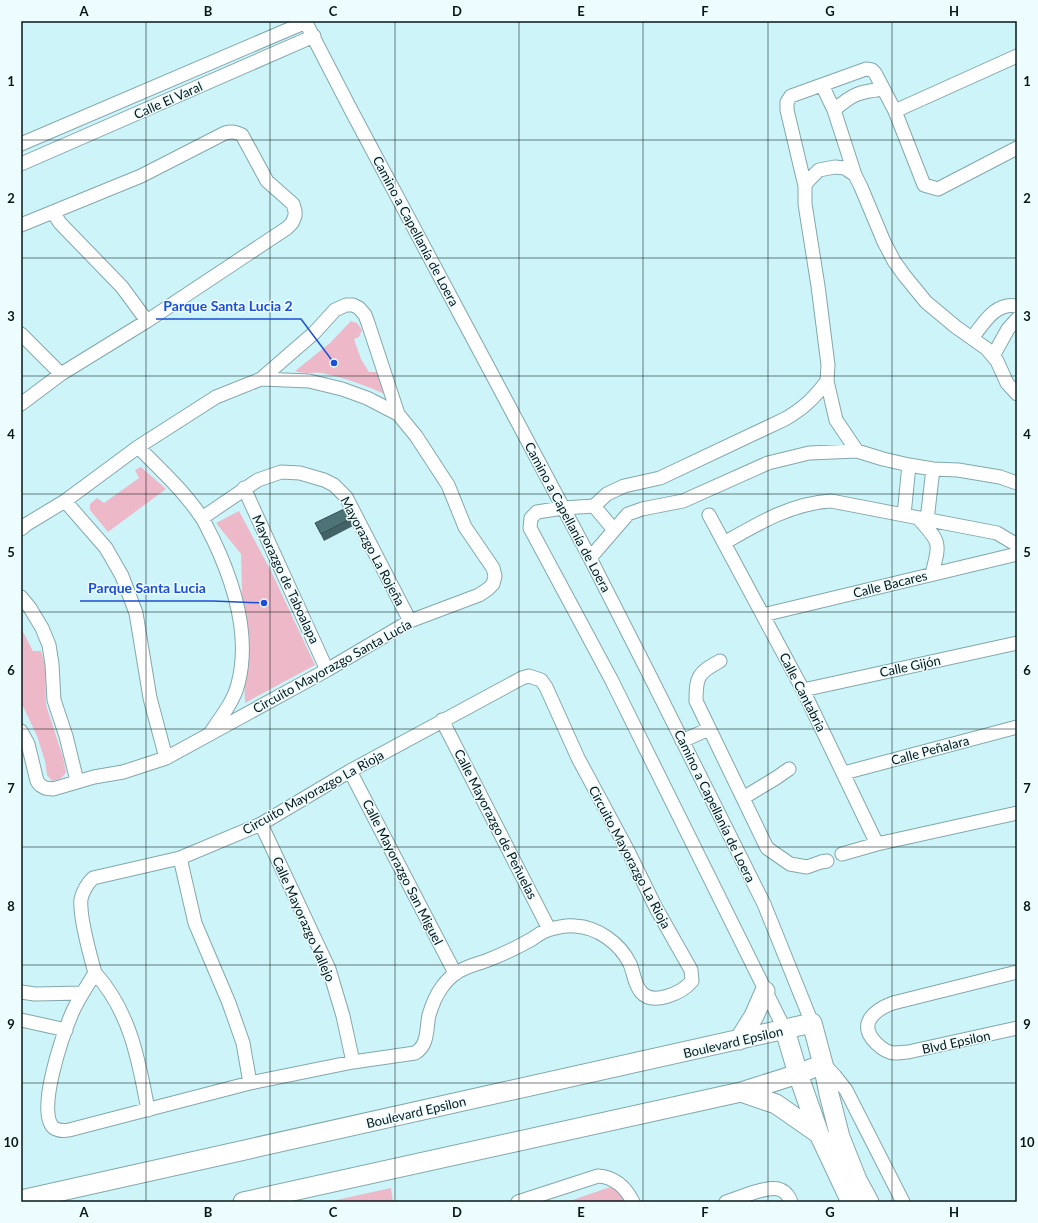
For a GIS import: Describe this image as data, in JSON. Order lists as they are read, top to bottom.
{
  "streets": {
    "street": [
      "Calle El Varal",
      "Camino a Capellanía de Loera",
      "Mayorazgo La Rojeña",
      "Mayorazgo de Taboalapa",
      "Calle Bacares",
      "Circuito Mayorazgo Santa Lucía",
      "Calle Gijón",
      "Calle Cantabria",
      "Calle Peñalara",
      "Circuito Mayorazgo La Rioja",
      "Calle Mayorazgo de Peñuelas",
      "Calle Mayorazgo San Miguel",
      "Calle Mayorazgo Vallejo",
      "Boulevard Epsilon",
      "Blvd Epsilon"
    ]
  },
  "crossings": [
    ["Calle El Varal", "Camino a Capellanía de Loera"],
    ["Camino a Capellanía de Loera", "Boulevard Epsilon"],
    ["Mayorazgo La Rojeña", "Mayorazgo de Taboalapa"],
    ["Mayorazgo La Rojeña", "Circuito Mayorazgo Santa Lucía"],
    ["Mayorazgo de Taboalapa", "Circuito Mayorazgo Santa Lucía"],
    ["Calle Bacares", "Calle Cantabria"],
    ["Calle Gijón", "Calle Cantabria"],
    ["Calle Cantabria", "Calle Peñalara"],
    ["Circuito Mayorazgo La Rioja", "Calle Mayorazgo de Peñuelas"],
    ["Circuito Mayorazgo La Rioja", "Calle Mayorazgo San Miguel"],
    ["Circuito Mayorazgo La Rioja", "Calle Mayorazgo Vallejo"]
  ],
  "places": ["Parque Santa Lucia 2", "Parque Santa Lucia"],
  "grid": {
    "columns": [
      "A",
      "B",
      "C",
      "D",
      "E",
      "F",
      "G",
      "H"
    ],
    "rows": [
      "1",
      "2",
      "3",
      "4",
      "5",
      "6",
      "7",
      "8",
      "9",
      "10"
    ]
  }
}
